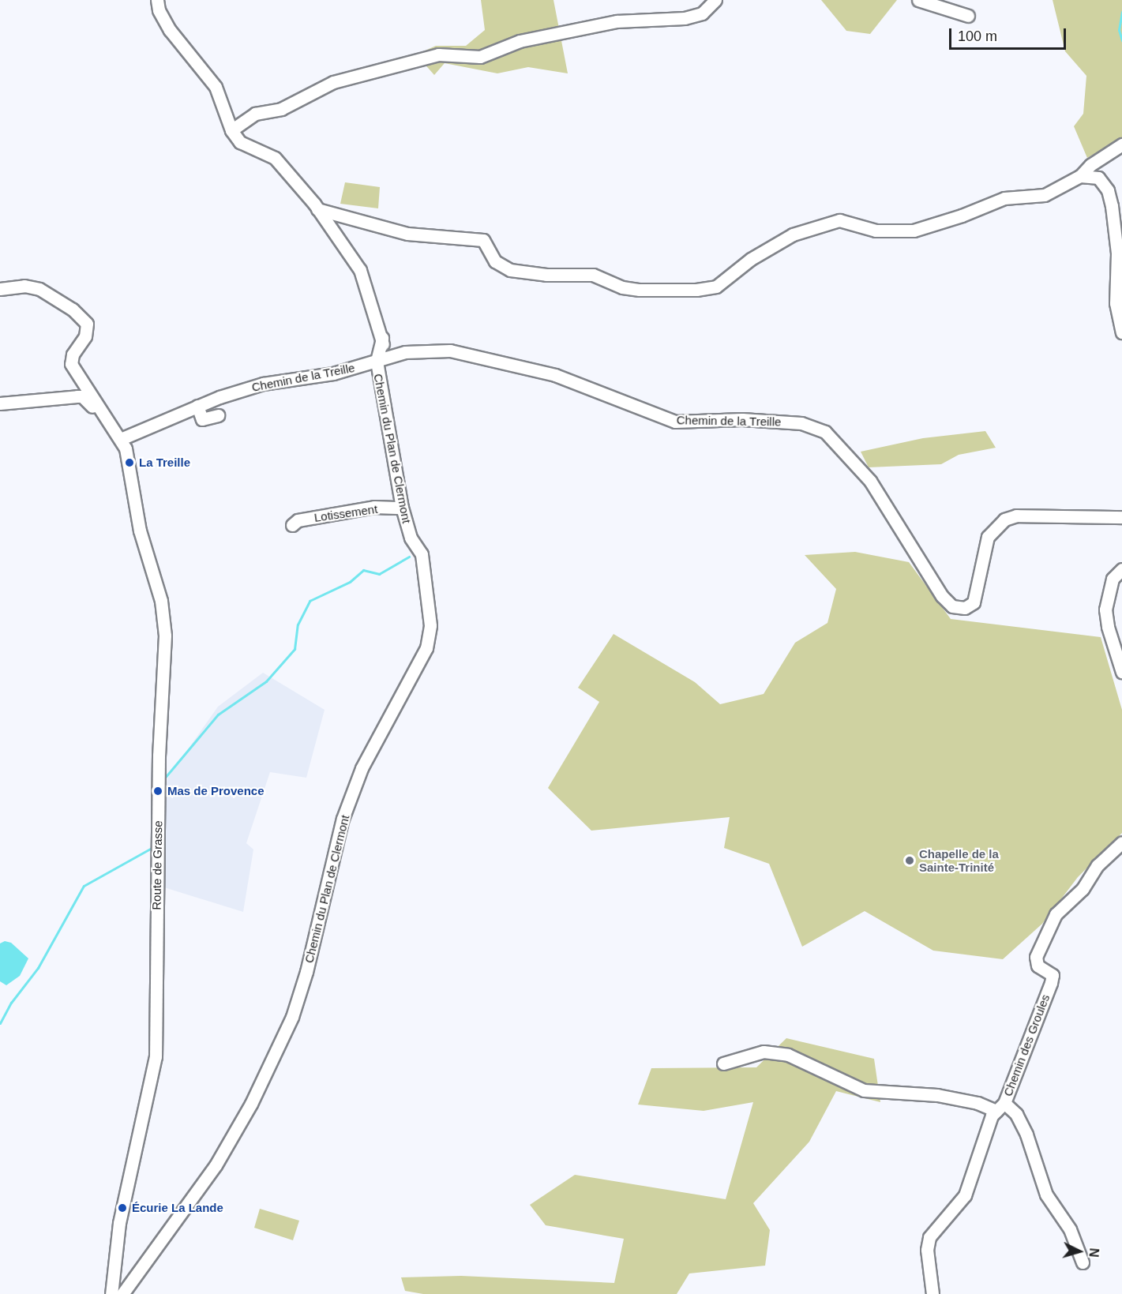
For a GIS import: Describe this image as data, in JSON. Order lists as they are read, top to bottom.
{
  "streets": {
    "street": [
      "Chemin de la Treille",
      "Chemin du Plan de Clermont",
      "Lotissement",
      "Route de Grasse",
      "Chemin des Groules"
    ]
  },
  "crossings": [
    ["Chemin de la Treille", "Chemin du Plan de Clermont"],
    ["Chemin de la Treille", "Route de Grasse"],
    ["Chemin du Plan de Clermont", "Lotissement"]
  ],
  "places": [
    "La Treille",
    "Mas de Provence",
    "Chapelle de la Sainte-Trinité",
    "Écurie La Lande"
  ],
  "scale_bar": "100 m",
  "north": "right"
}
